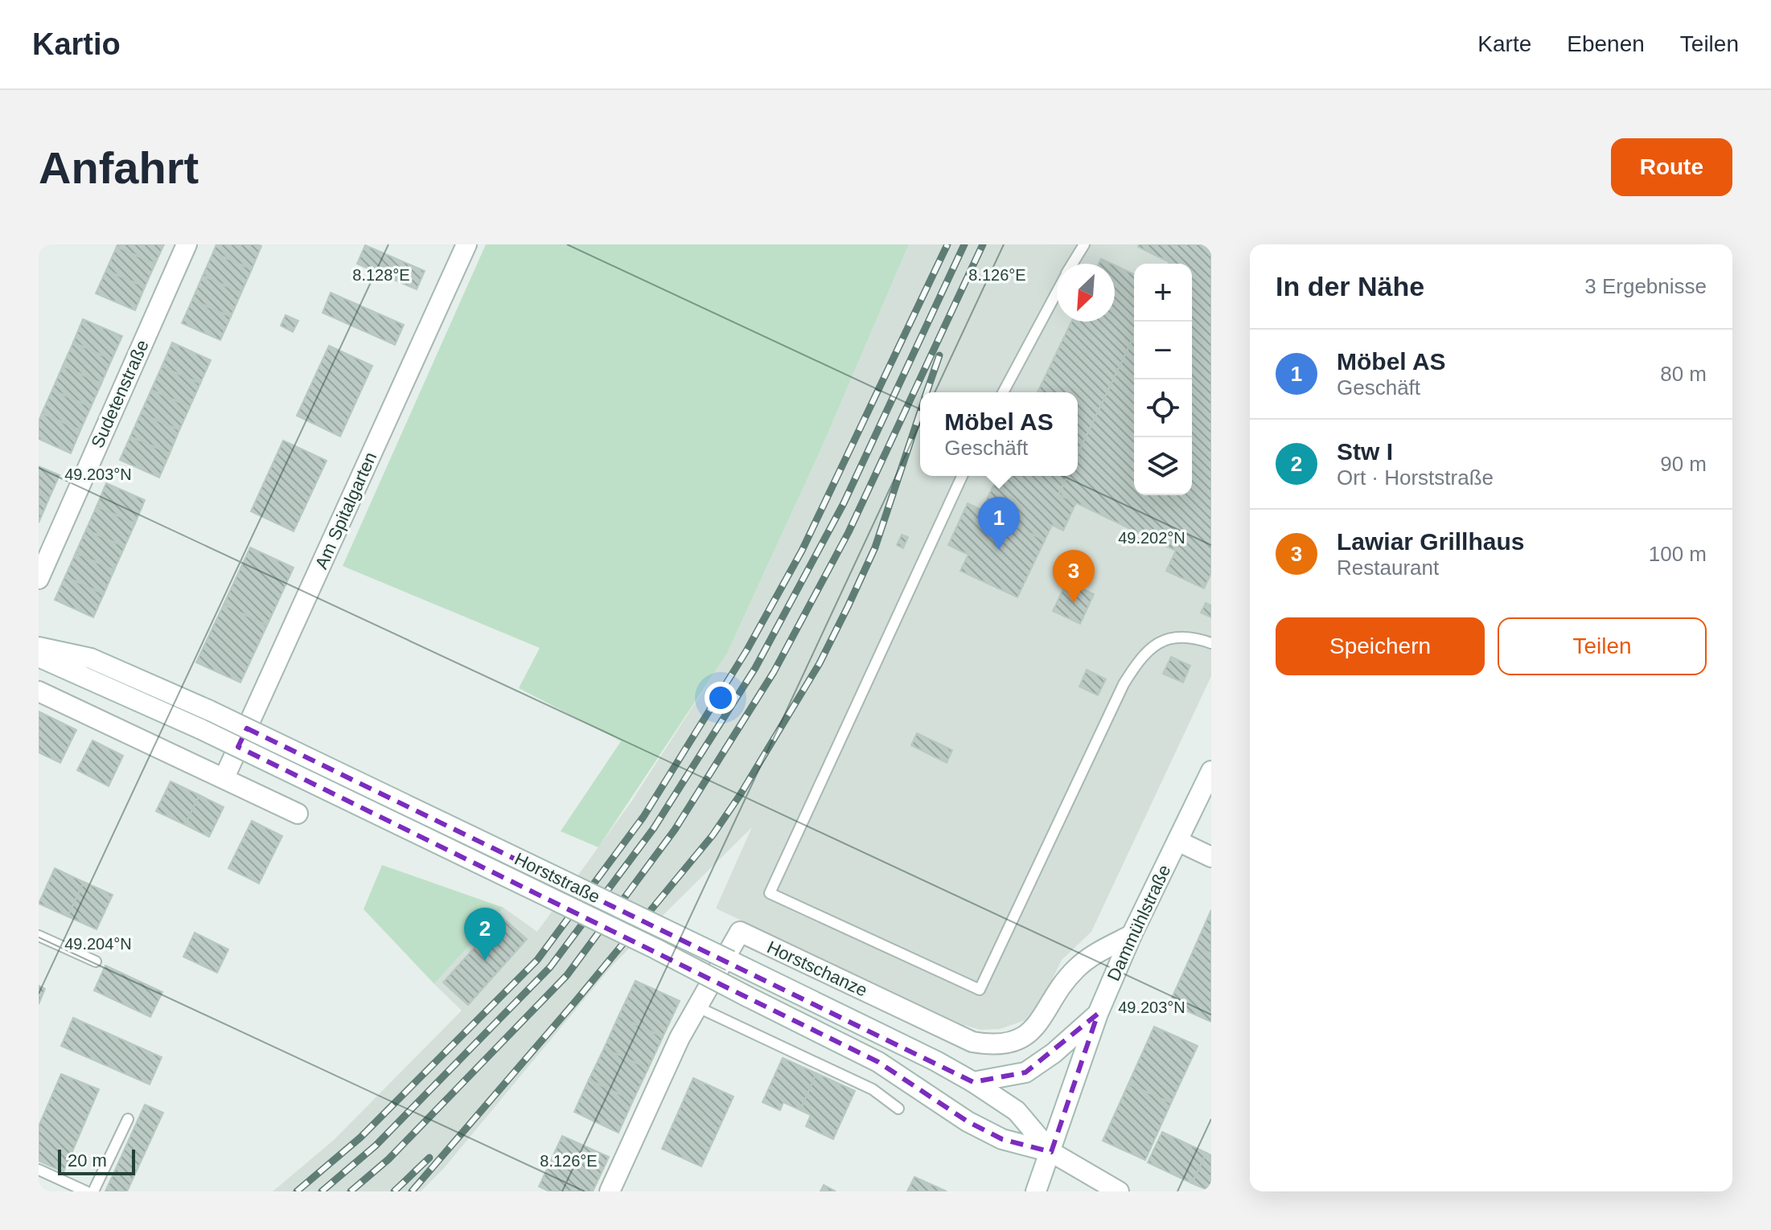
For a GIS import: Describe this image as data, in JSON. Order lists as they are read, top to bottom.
{
  "streets": {
    "street": [
      "Sudetenstraße",
      "Am Spitalgarten",
      "Horststraße",
      "Dammühlstraße",
      "Horstschanze"
    ]
  },
  "crossings": [
    ["Horststraße", "Dammühlstraße"],
    ["Dammühlstraße", "Horstschanze"]
  ],
  "scale_bar": "20 m",
  "north": "bottom left",
  "page": {
    "header": "Kartio",
    "nav": ["Karte", "Ebenen", "Teilen"],
    "buttons": [
      "Route",
      ["Speichern", "Teilen"]
    ],
    "title": "Anfahrt",
    "heading": ["In der Nähe", "3 Ergebnisse"],
    "map_buttons": ["+", "−"],
    "list": [
      {
        "mark": "1",
        "name": "Möbel AS",
        "note": "Geschäft",
        "value": "80 m"
      },
      {
        "mark": "2",
        "name": "Stw I",
        "note": "Ort · Horststraße",
        "value": "90 m"
      },
      {
        "mark": "3",
        "name": "Lawiar Grillhaus",
        "note": "Restaurant",
        "value": "100 m"
      }
    ],
    "popup": ["Möbel AS", "Geschäft"],
    "pins": ["1", "3", "2"],
    "scale": "20 m"
  },
  "coordinates": [
    "8.128°E",
    "8.126°E",
    "49.203°N",
    "49.202°N",
    "49.204°N"
  ]
}
